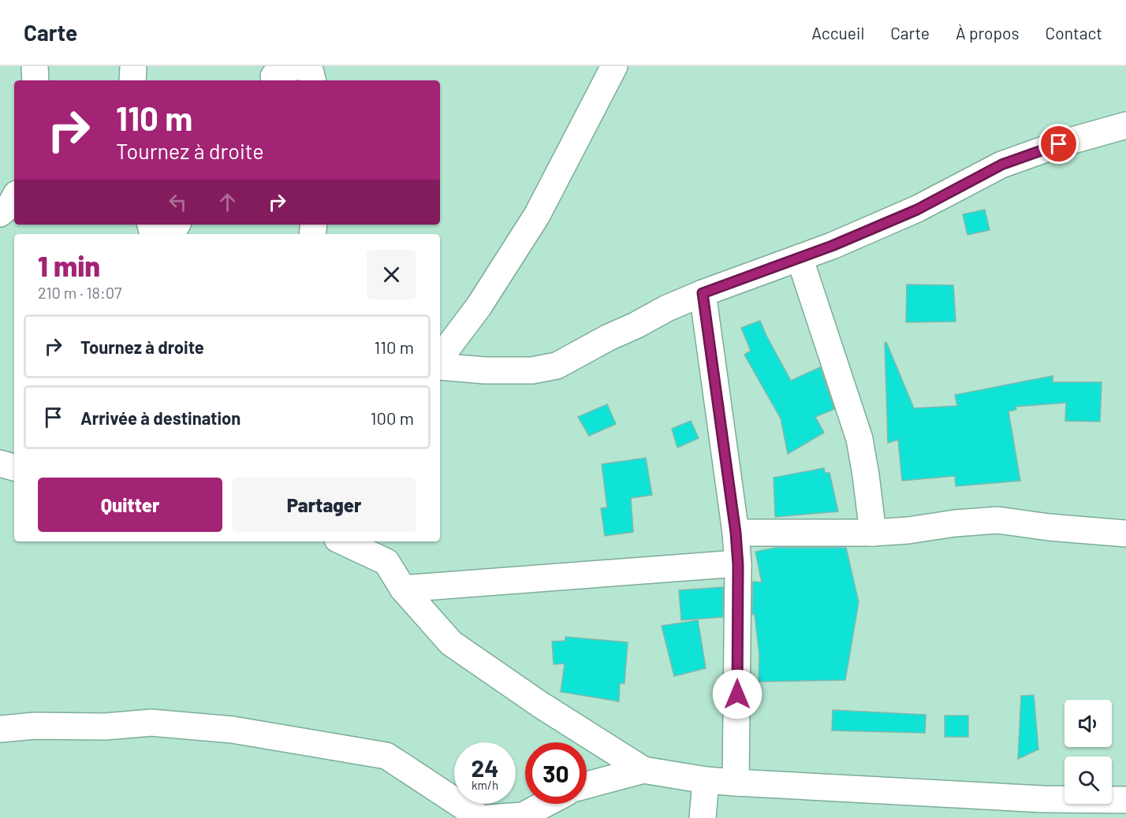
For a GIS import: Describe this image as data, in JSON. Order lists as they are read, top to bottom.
{
  "page": {
    "header": "Carte",
    "nav": [
      "Accueil",
      "Carte",
      "À propos",
      "Contact"
    ],
    "turn": ["110 m", "Tournez à droite"],
    "heading": ["1 min", "210 m · 18:07"],
    "list": [
      {
        "name": "Tournez à droite",
        "value": "110 m"
      },
      {
        "name": "Arrivée à destination",
        "value": "100 m"
      }
    ],
    "buttons": ["Quitter", "Partager"],
    "speed": "24 km/h",
    "limit": "30"
  }
}
